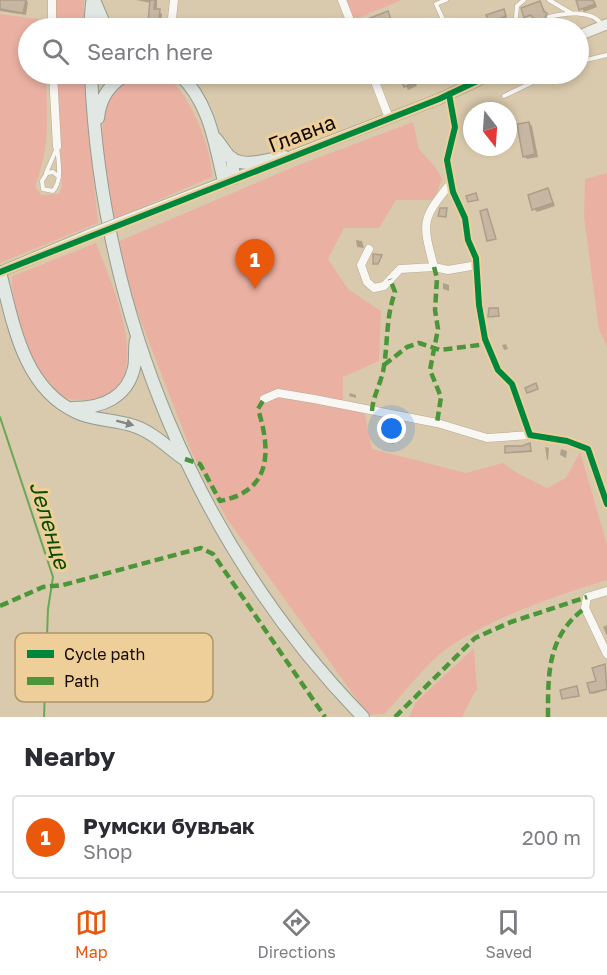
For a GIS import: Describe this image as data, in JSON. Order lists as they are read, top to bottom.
{
  "streets": {
    "main road": ["Главна"]
  },
  "water": ["Јеленце"],
  "legend": ["Cycle path", "Path"],
  "north": "bottom",
  "page": {
    "search": "Search here",
    "pins": "1",
    "heading": "Nearby",
    "list": [
      {
        "mark": "1",
        "name": "Румски бувљак",
        "note": "Shop",
        "value": "200 m"
      }
    ],
    "nav": ["Map", "Directions", "Saved"]
  }
}
